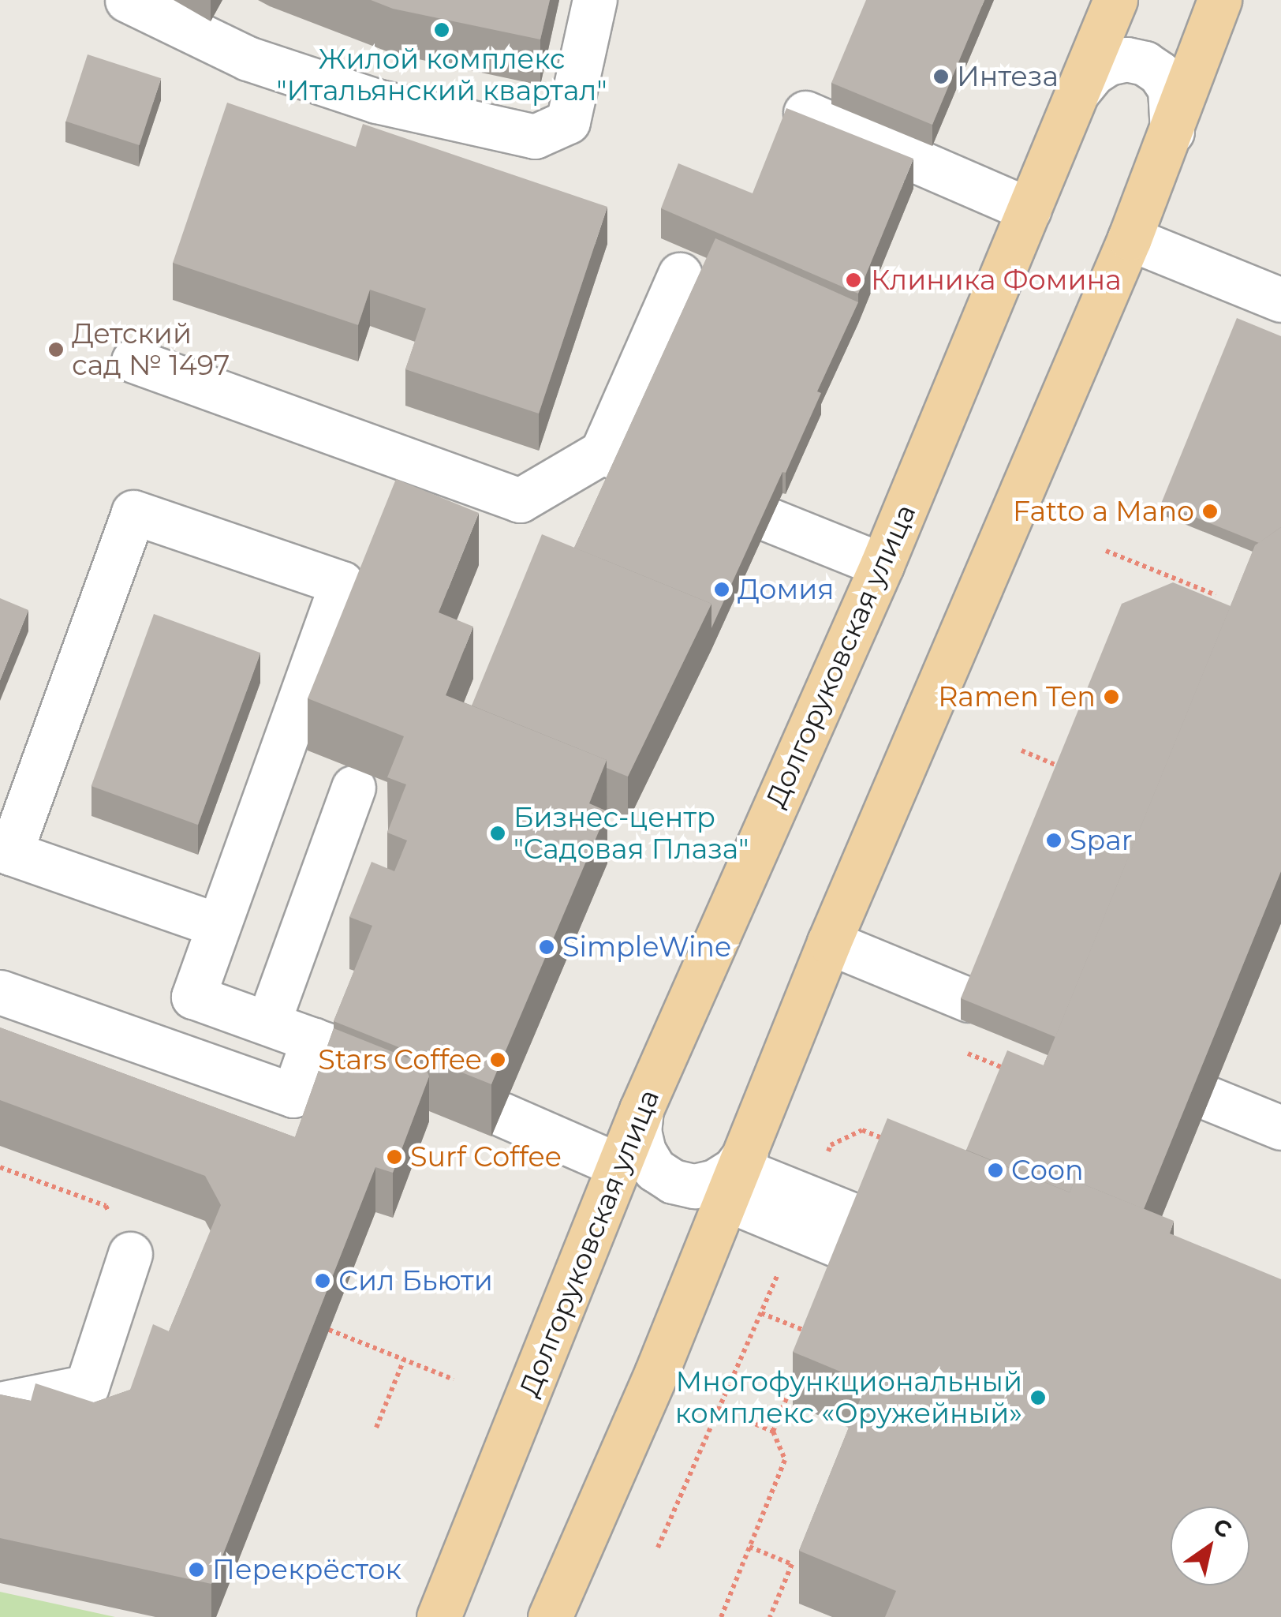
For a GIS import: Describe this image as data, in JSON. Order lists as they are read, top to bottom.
{
  "streets": {
    "main road": ["Долгоруковская улица"]
  },
  "places": [
    "Жилой комплекс \"Итальянский квартал\"",
    "Интеза",
    "Клиника Фомина",
    "Детский сад № 1497",
    "Fatto a Mano",
    "Домия",
    "Ramen Ten",
    "Бизнес-центр \"Садовая Плаза\"",
    "Spar",
    "SimpleWine",
    "Stars Coffee",
    "Surf Coffee",
    "Coon",
    "Сил Бьюти",
    "Многофункциональный комплекс «Оружейный»",
    "Перекрёсток"
  ],
  "north": "top right"
}
